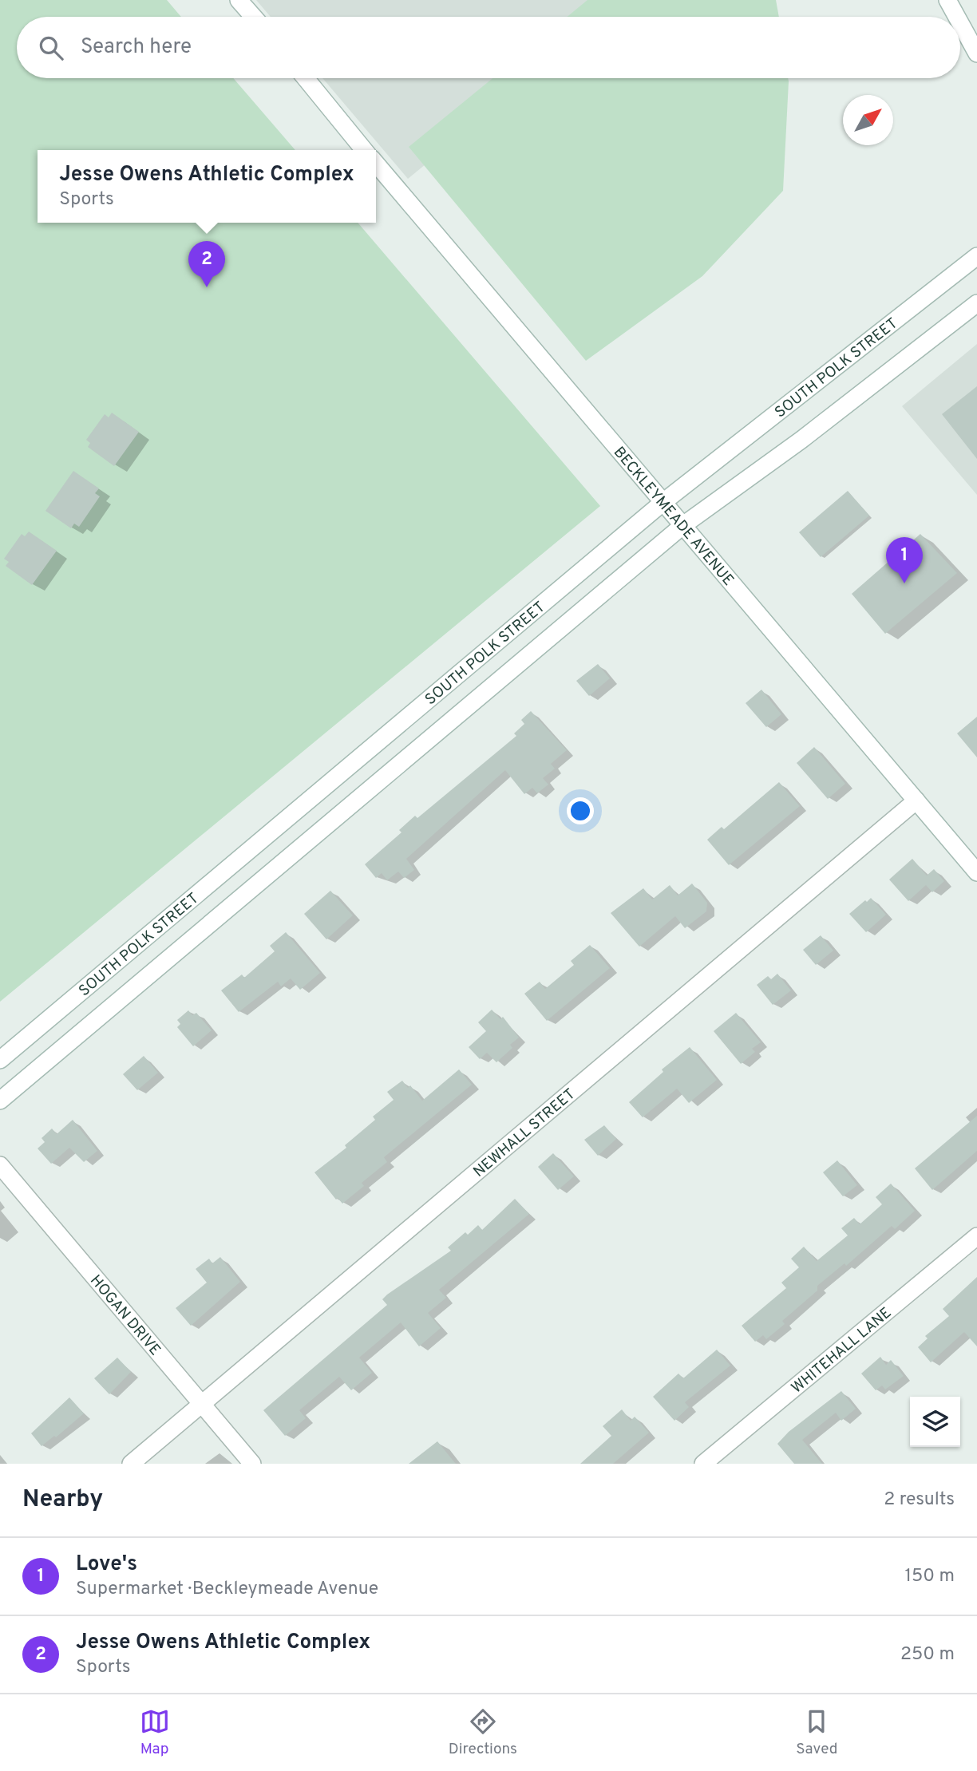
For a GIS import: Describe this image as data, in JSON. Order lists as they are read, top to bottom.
{
  "streets": {
    "street": [
      "SOUTH POLK STREET",
      "BECKLEYMEADE AVENUE",
      "NEWHALL STREET",
      "HOGAN DRIVE",
      "WHITEHALL LANE"
    ]
  },
  "crossings": [
    ["SOUTH POLK STREET", "BECKLEYMEADE AVENUE"],
    ["BECKLEYMEADE AVENUE", "NEWHALL STREET"],
    ["NEWHALL STREET", "HOGAN DRIVE"]
  ],
  "north": "top right",
  "page": {
    "search": "Search here",
    "popup": ["Jesse Owens Athletic Complex", "Sports"],
    "pins": ["2", "1"],
    "heading": ["Nearby", "2 results"],
    "list": [
      {
        "mark": "1",
        "name": "Love's",
        "note": "Supermarket · Beckleymeade Avenue",
        "value": "150 m"
      },
      {
        "mark": "2",
        "name": "Jesse Owens Athletic Complex",
        "note": "Sports",
        "value": "250 m"
      }
    ],
    "nav": ["Map", "Directions", "Saved"]
  }
}
